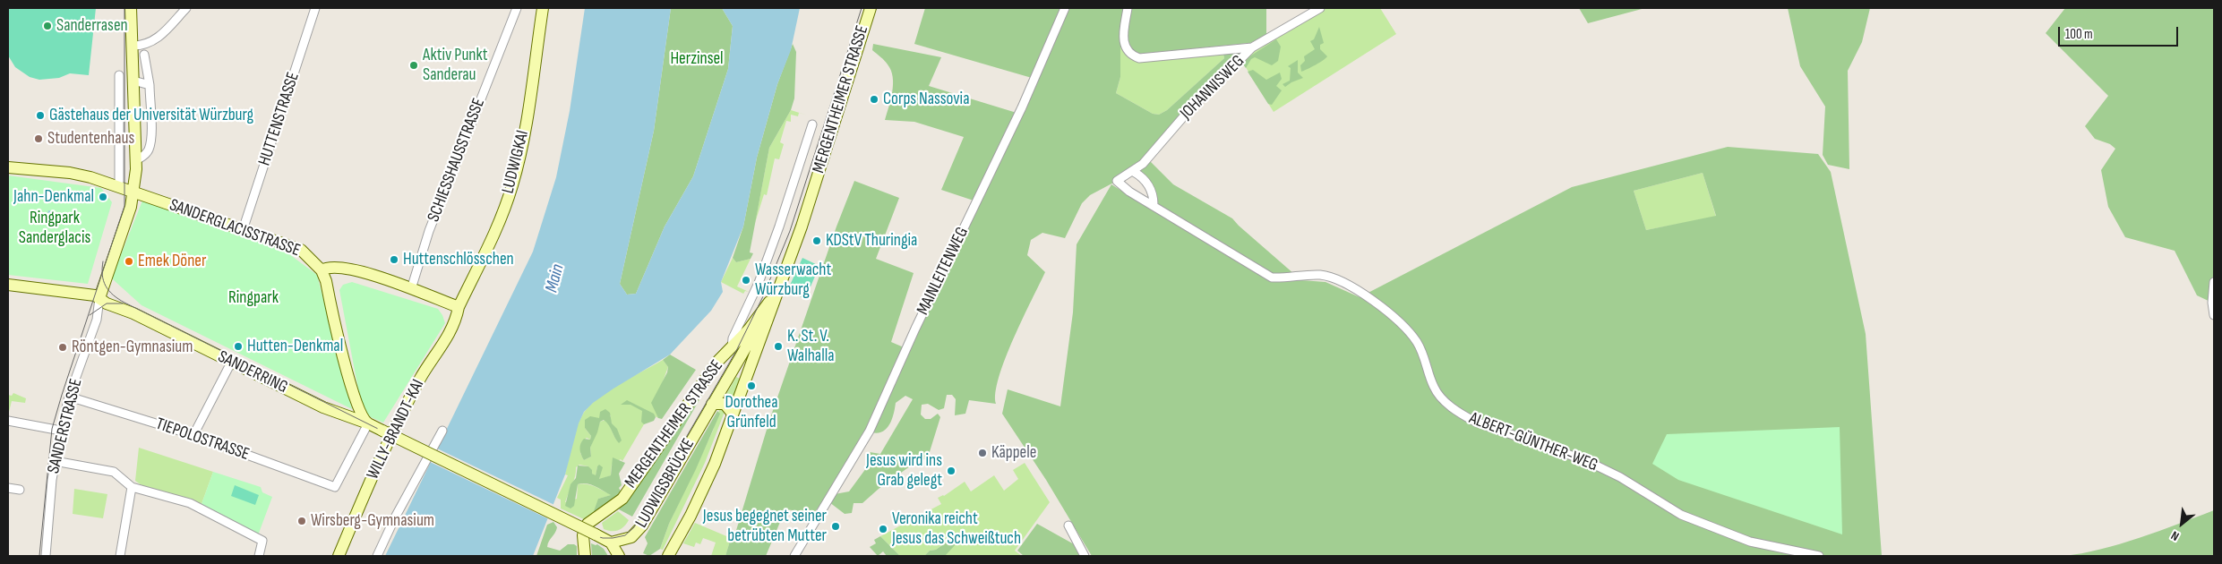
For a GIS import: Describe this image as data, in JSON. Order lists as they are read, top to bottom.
{
  "streets": {
    "main road": [
      "MERGENTHEIMER STRASSE",
      "LUDWIGKAI",
      "SANDERGLACISSTRASSE",
      "SANDERRING",
      "WILLY-BRANDT-KAI",
      "LUDWIGSBRÜCKE"
    ],
    "street": [
      "JOHANNISWEG",
      "HUTTENSTRASSE",
      "SCHIESSHAUSSTRASSE",
      "MAINLEITENWEG",
      "SANDERSTRASSE",
      "TIEPOLOSTRASSE",
      "ALBERT-GÜNTHER-WEG"
    ]
  },
  "crossings": [
    ["JOHANNISWEG", "ALBERT-GÜNTHER-WEG"],
    ["MERGENTHEIMER STRASSE", "LUDWIGSBRÜCKE"],
    ["HUTTENSTRASSE", "SANDERGLACISSTRASSE"],
    ["LUDWIGKAI", "WILLY-BRANDT-KAI"],
    ["SANDERRING", "SANDERSTRASSE"],
    ["SANDERRING", "TIEPOLOSTRASSE"],
    ["SANDERSTRASSE", "TIEPOLOSTRASSE"]
  ],
  "water": ["Main"],
  "parks": ["Herzinsel", "Ringpark Sanderglacis", "Ringpark"],
  "places": [
    "Sanderrasen",
    "Aktiv Punkt Sanderau",
    "Corps Nassovia",
    "Gästehaus der Universität Würzburg",
    "Studentenhaus",
    "Jahn-Denkmal",
    "KDStV Thuringia",
    "Huttenschlösschen",
    "Emek Döner",
    "Wasserwacht Würzburg",
    "Hutten-Denkmal",
    "K. St. V. Walhalla",
    "Röntgen-Gymnasium",
    "Dorothea Grünfeld",
    "Käppele",
    "Jesus wird ins Grab gelegt",
    "Wirsberg-Gymnasium",
    "Jesus begegnet seiner betrübten Mutter",
    "Veronika reicht Jesus das Schweißtuch"
  ],
  "scale_bar": "100 m",
  "north": "bottom left"
}
